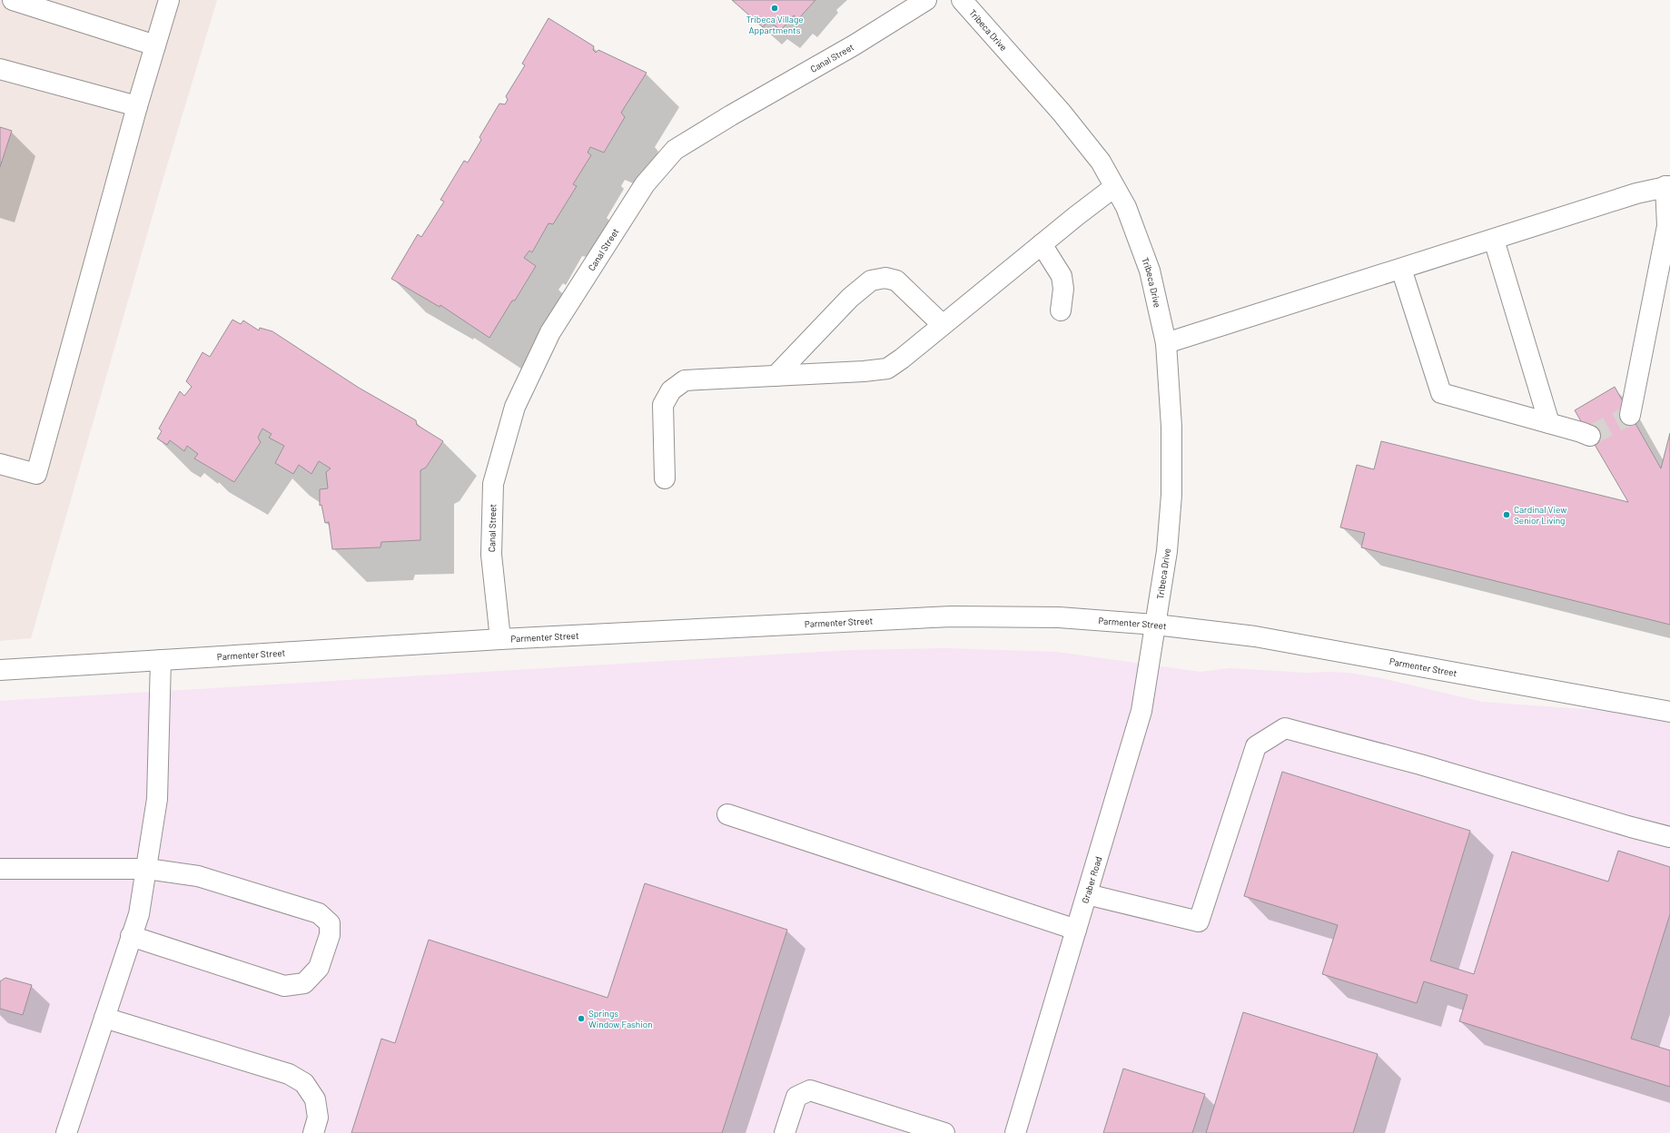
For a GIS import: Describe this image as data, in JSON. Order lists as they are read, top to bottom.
{
  "streets": {
    "street": [
      "Tribeca Drive",
      "Canal Street",
      "Parmenter Street",
      "Graber Road"
    ]
  },
  "crossings": [
    ["Tribeca Drive", "Parmenter Street"],
    ["Tribeca Drive", "Graber Road"],
    ["Canal Street", "Parmenter Street"],
    ["Parmenter Street", "Graber Road"]
  ],
  "places": ["Tribeca Village Appartments", "Cardinal View Senior Living", "Springs Window Fashion"]
}
